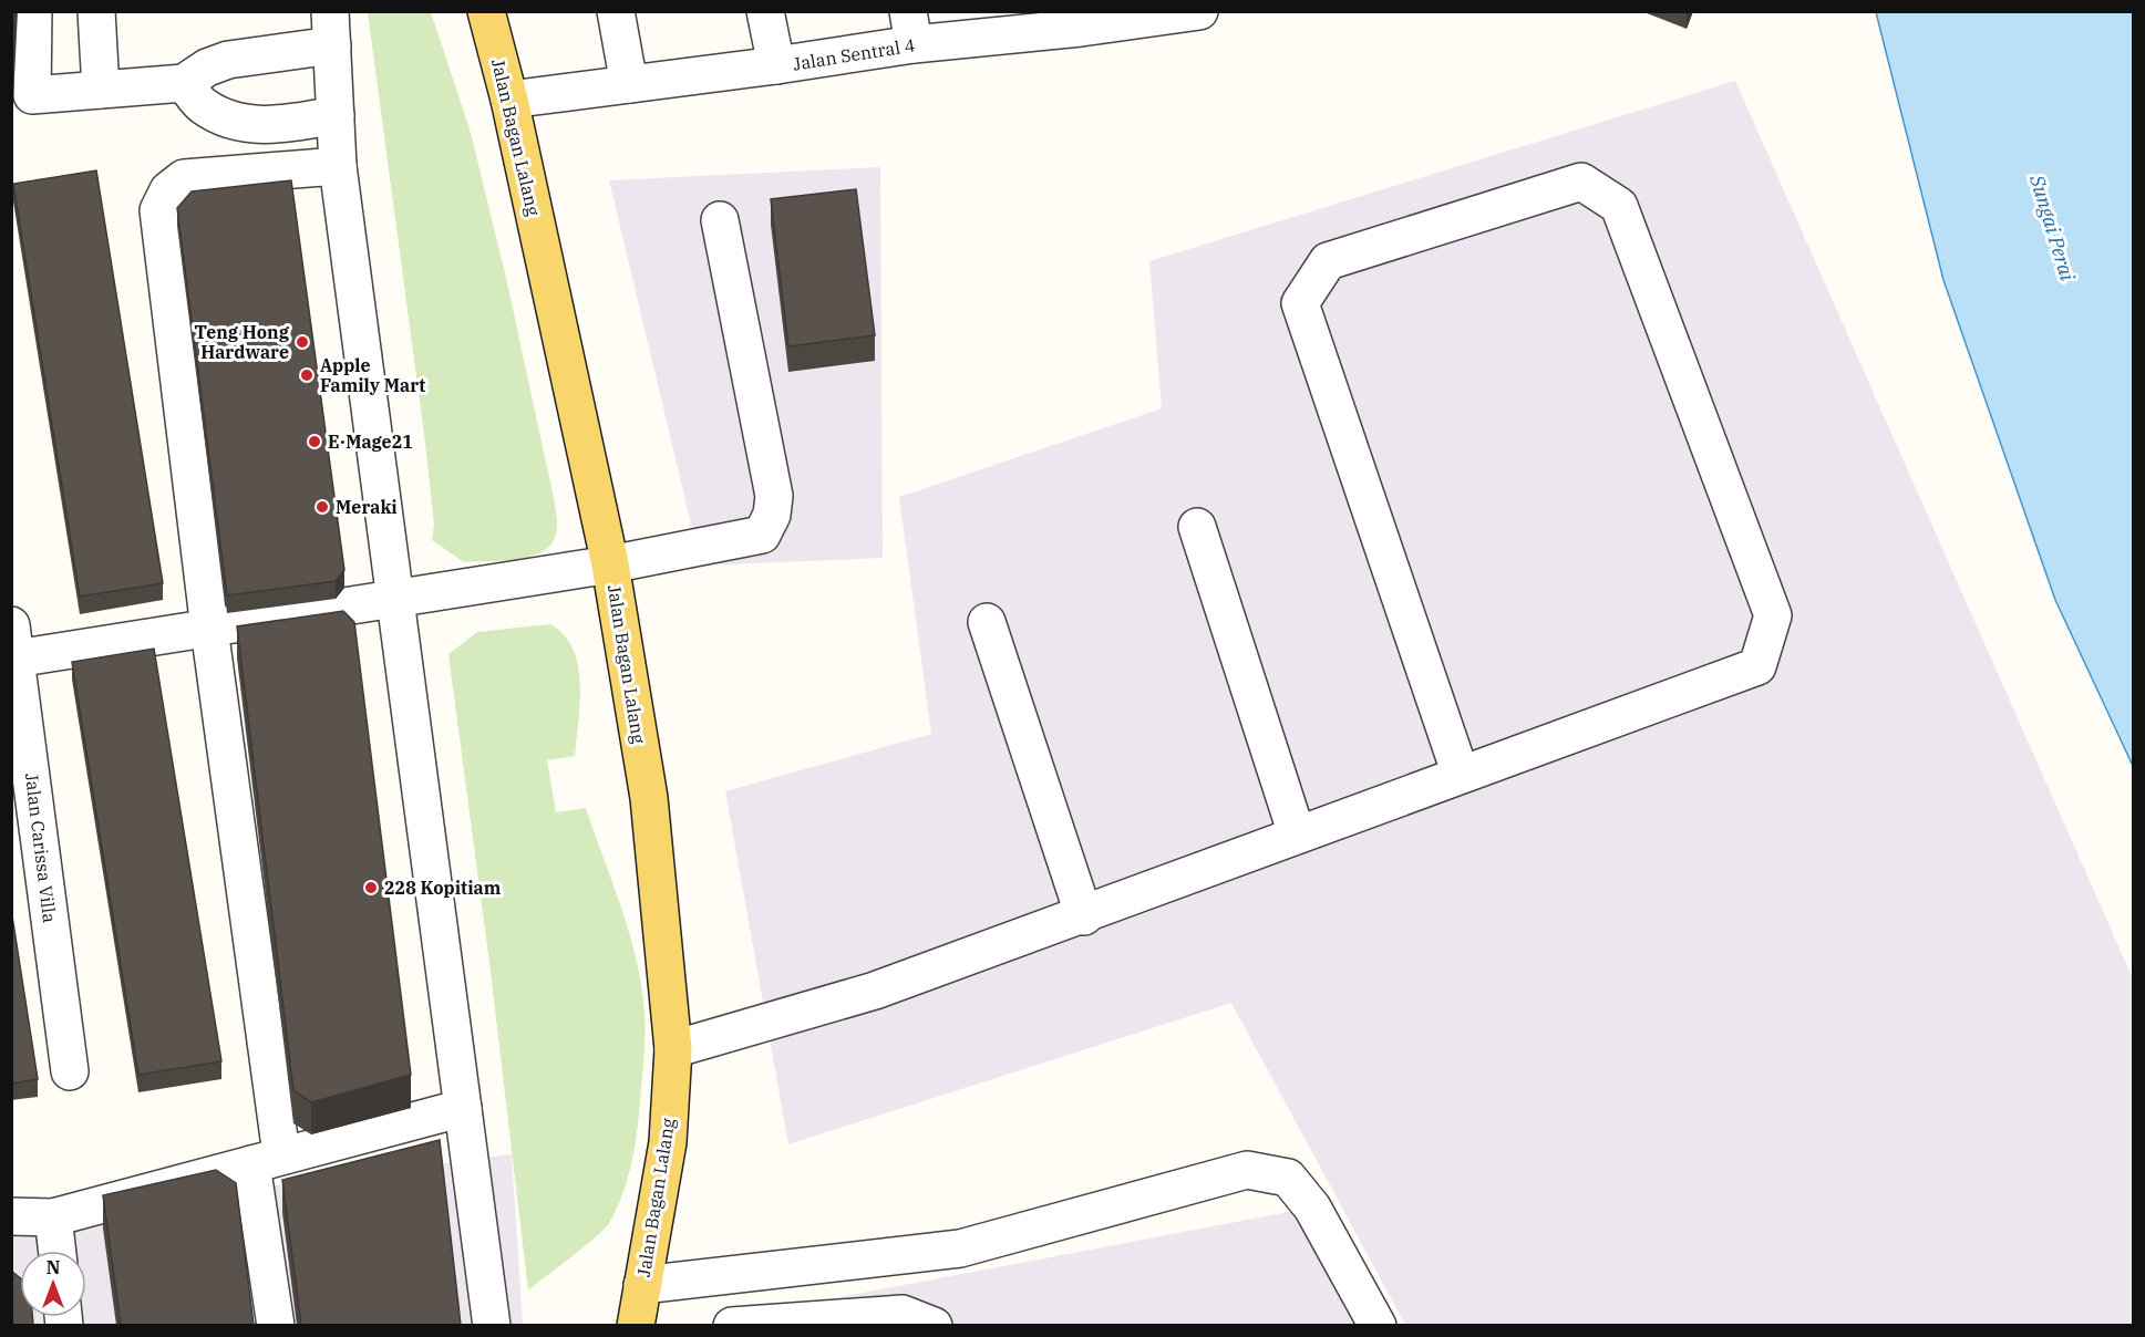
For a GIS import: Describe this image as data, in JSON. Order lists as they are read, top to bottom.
{
  "streets": {
    "main road": ["Jalan Bagan Lalang"],
    "street": ["Jalan Sentral 4", "Jalan Carissa Villa"]
  },
  "crossings": [
    ["Jalan Sentral 4", "Jalan Bagan Lalang"]
  ],
  "water": ["Sungai Perai"],
  "places": [
    "Teng Hong Hardware",
    "Apple Family Mart",
    "E·Mage21",
    "Meraki",
    "228 Kopitiam"
  ],
  "north": "top"
}
